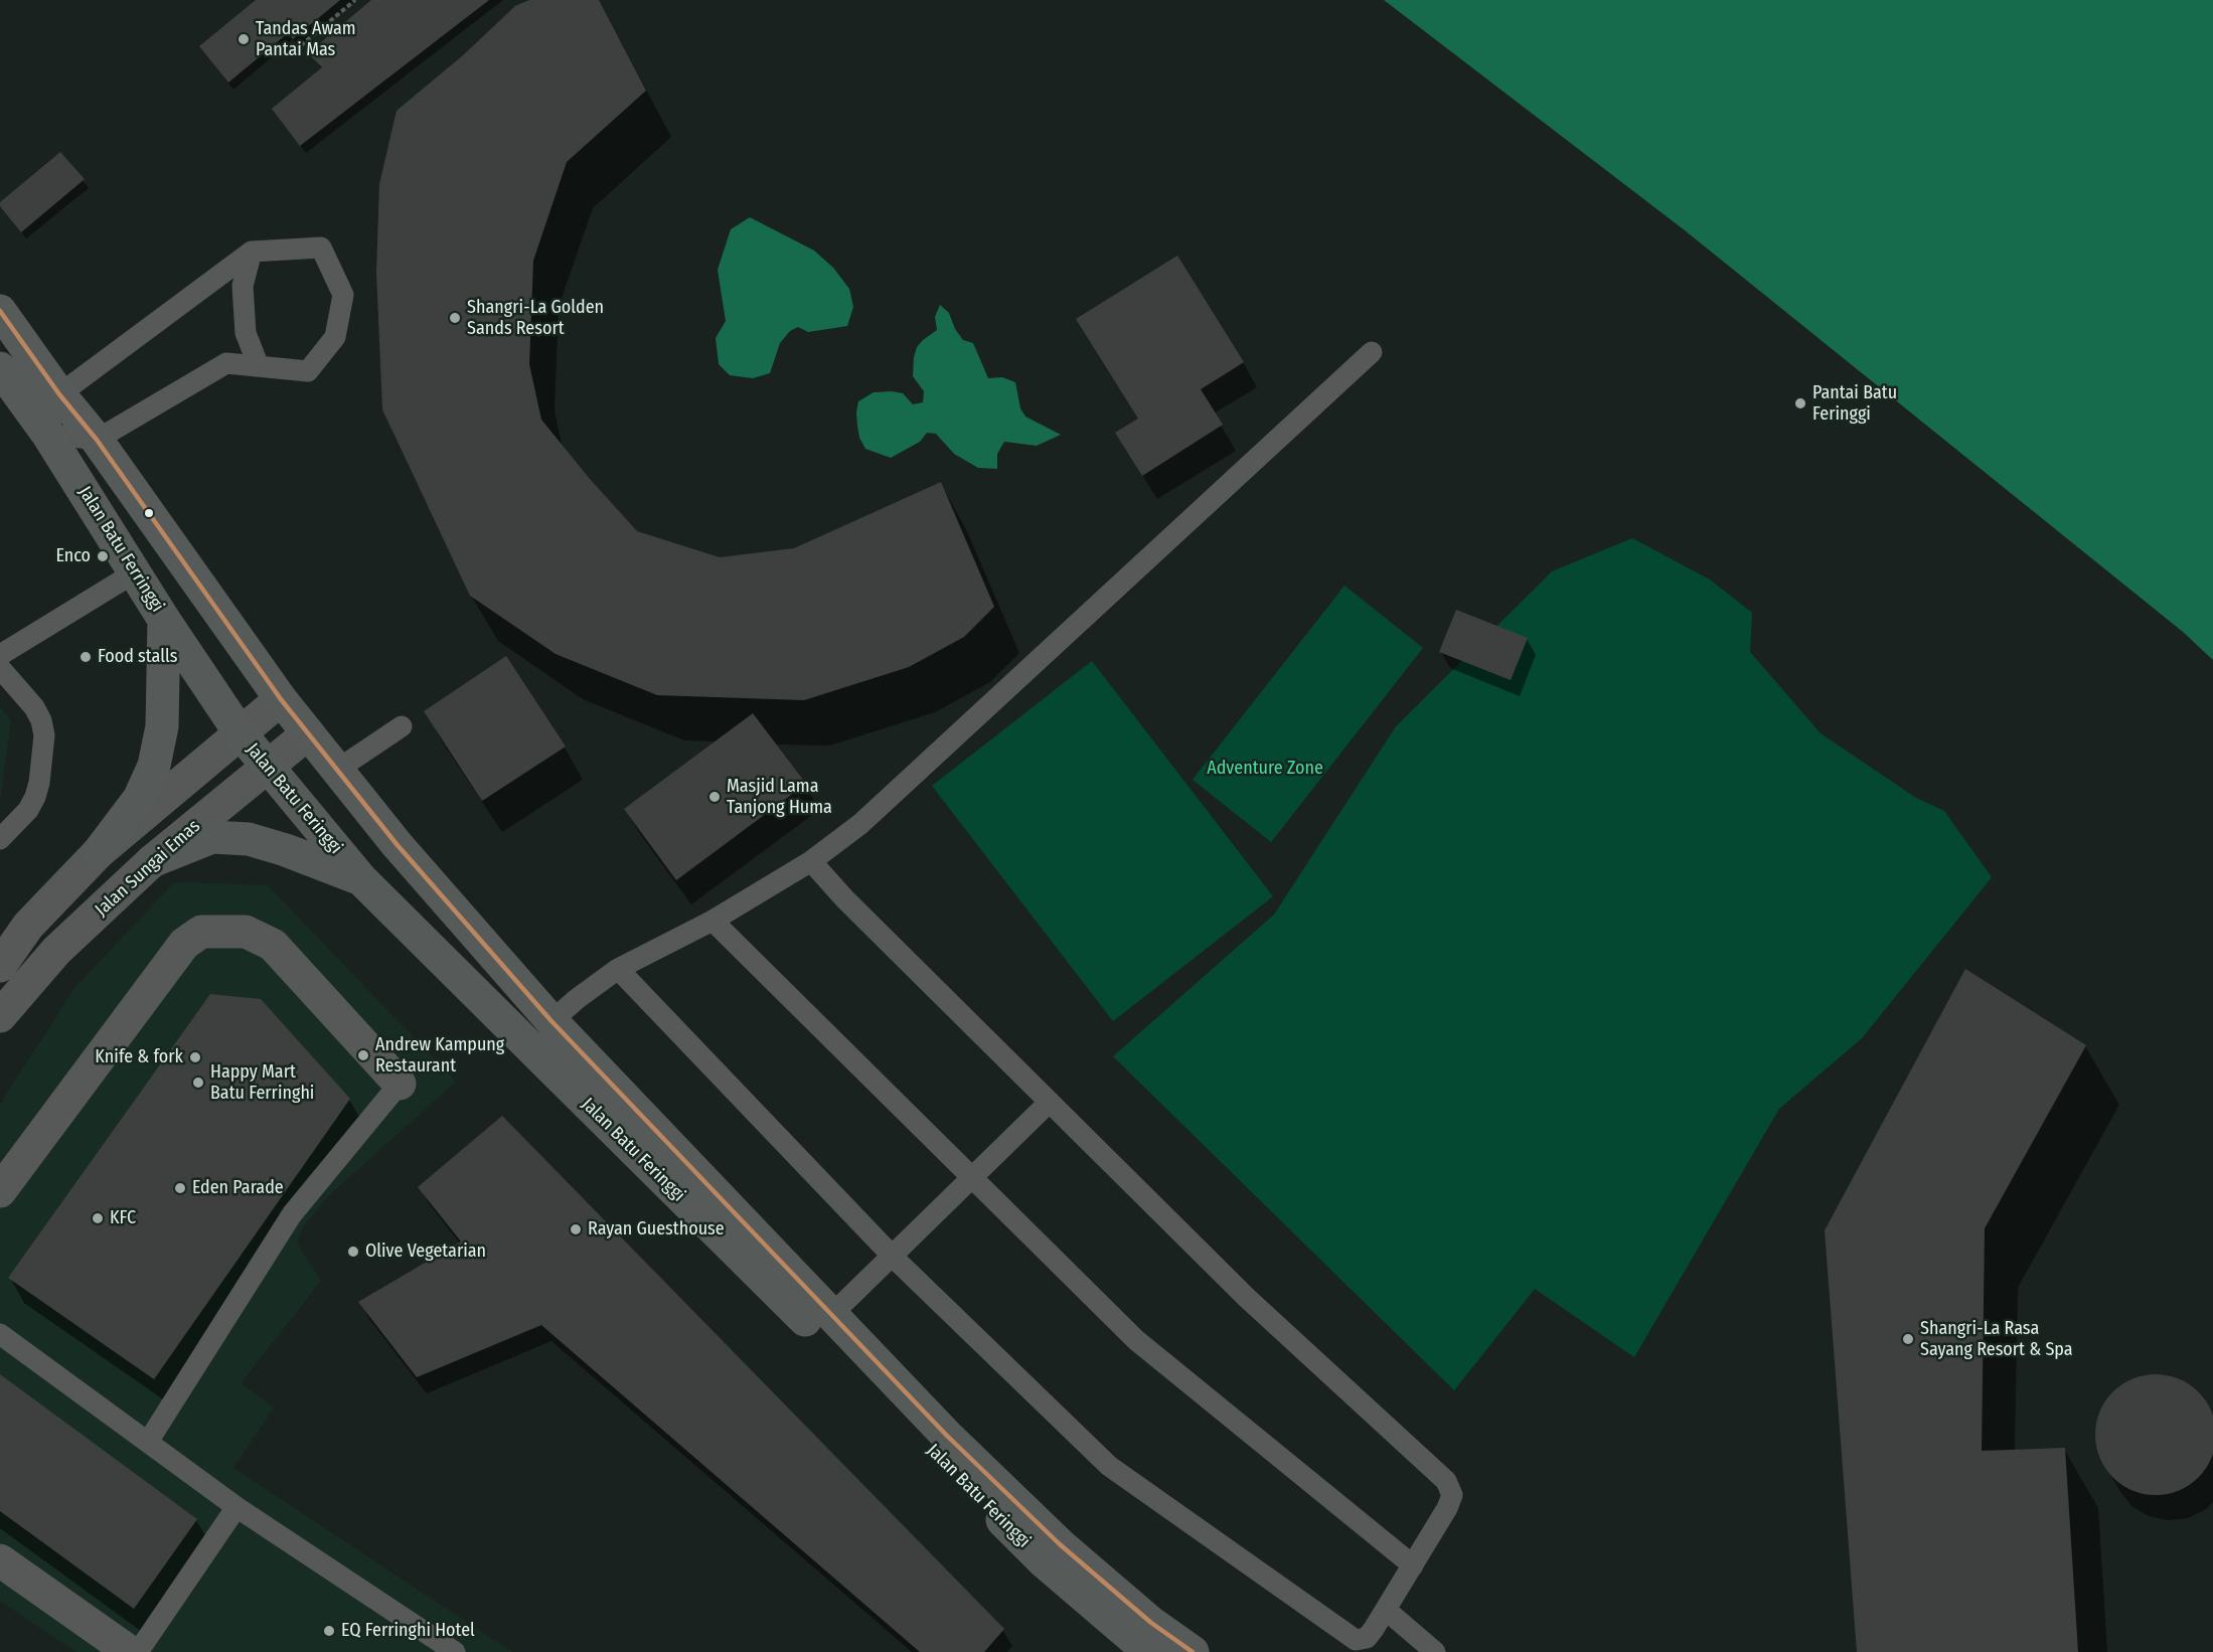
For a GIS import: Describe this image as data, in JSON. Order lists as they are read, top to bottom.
{
  "streets": {
    "main road": ["Jalan Batu Ferringgi", "Jalan Batu Feringgi"],
    "street": ["Jalan Sungai Emas"]
  },
  "crossings": [
    ["Jalan Batu Ferringgi", "Jalan Batu Feringgi"],
    ["Jalan Batu Feringgi", "Jalan Sungai Emas"]
  ],
  "parks": ["Adventure Zone"],
  "places": [
    "Tandas Awam Pantai Mas",
    "Shangri-La Golden Sands Resort",
    "Pantai Batu Feringgi",
    "Enco",
    "Food stalls",
    "Masjid Lama Tanjong Huma",
    "Andrew Kampung Restaurant",
    "Knife & fork",
    "Happy Mart Batu Ferringhi",
    "Eden Parade",
    "KFC",
    "Rayan Guesthouse",
    "Olive Vegetarian",
    "Shangri-La Rasa Sayang Resort & Spa",
    "EQ Ferringhi Hotel"
  ]
}
